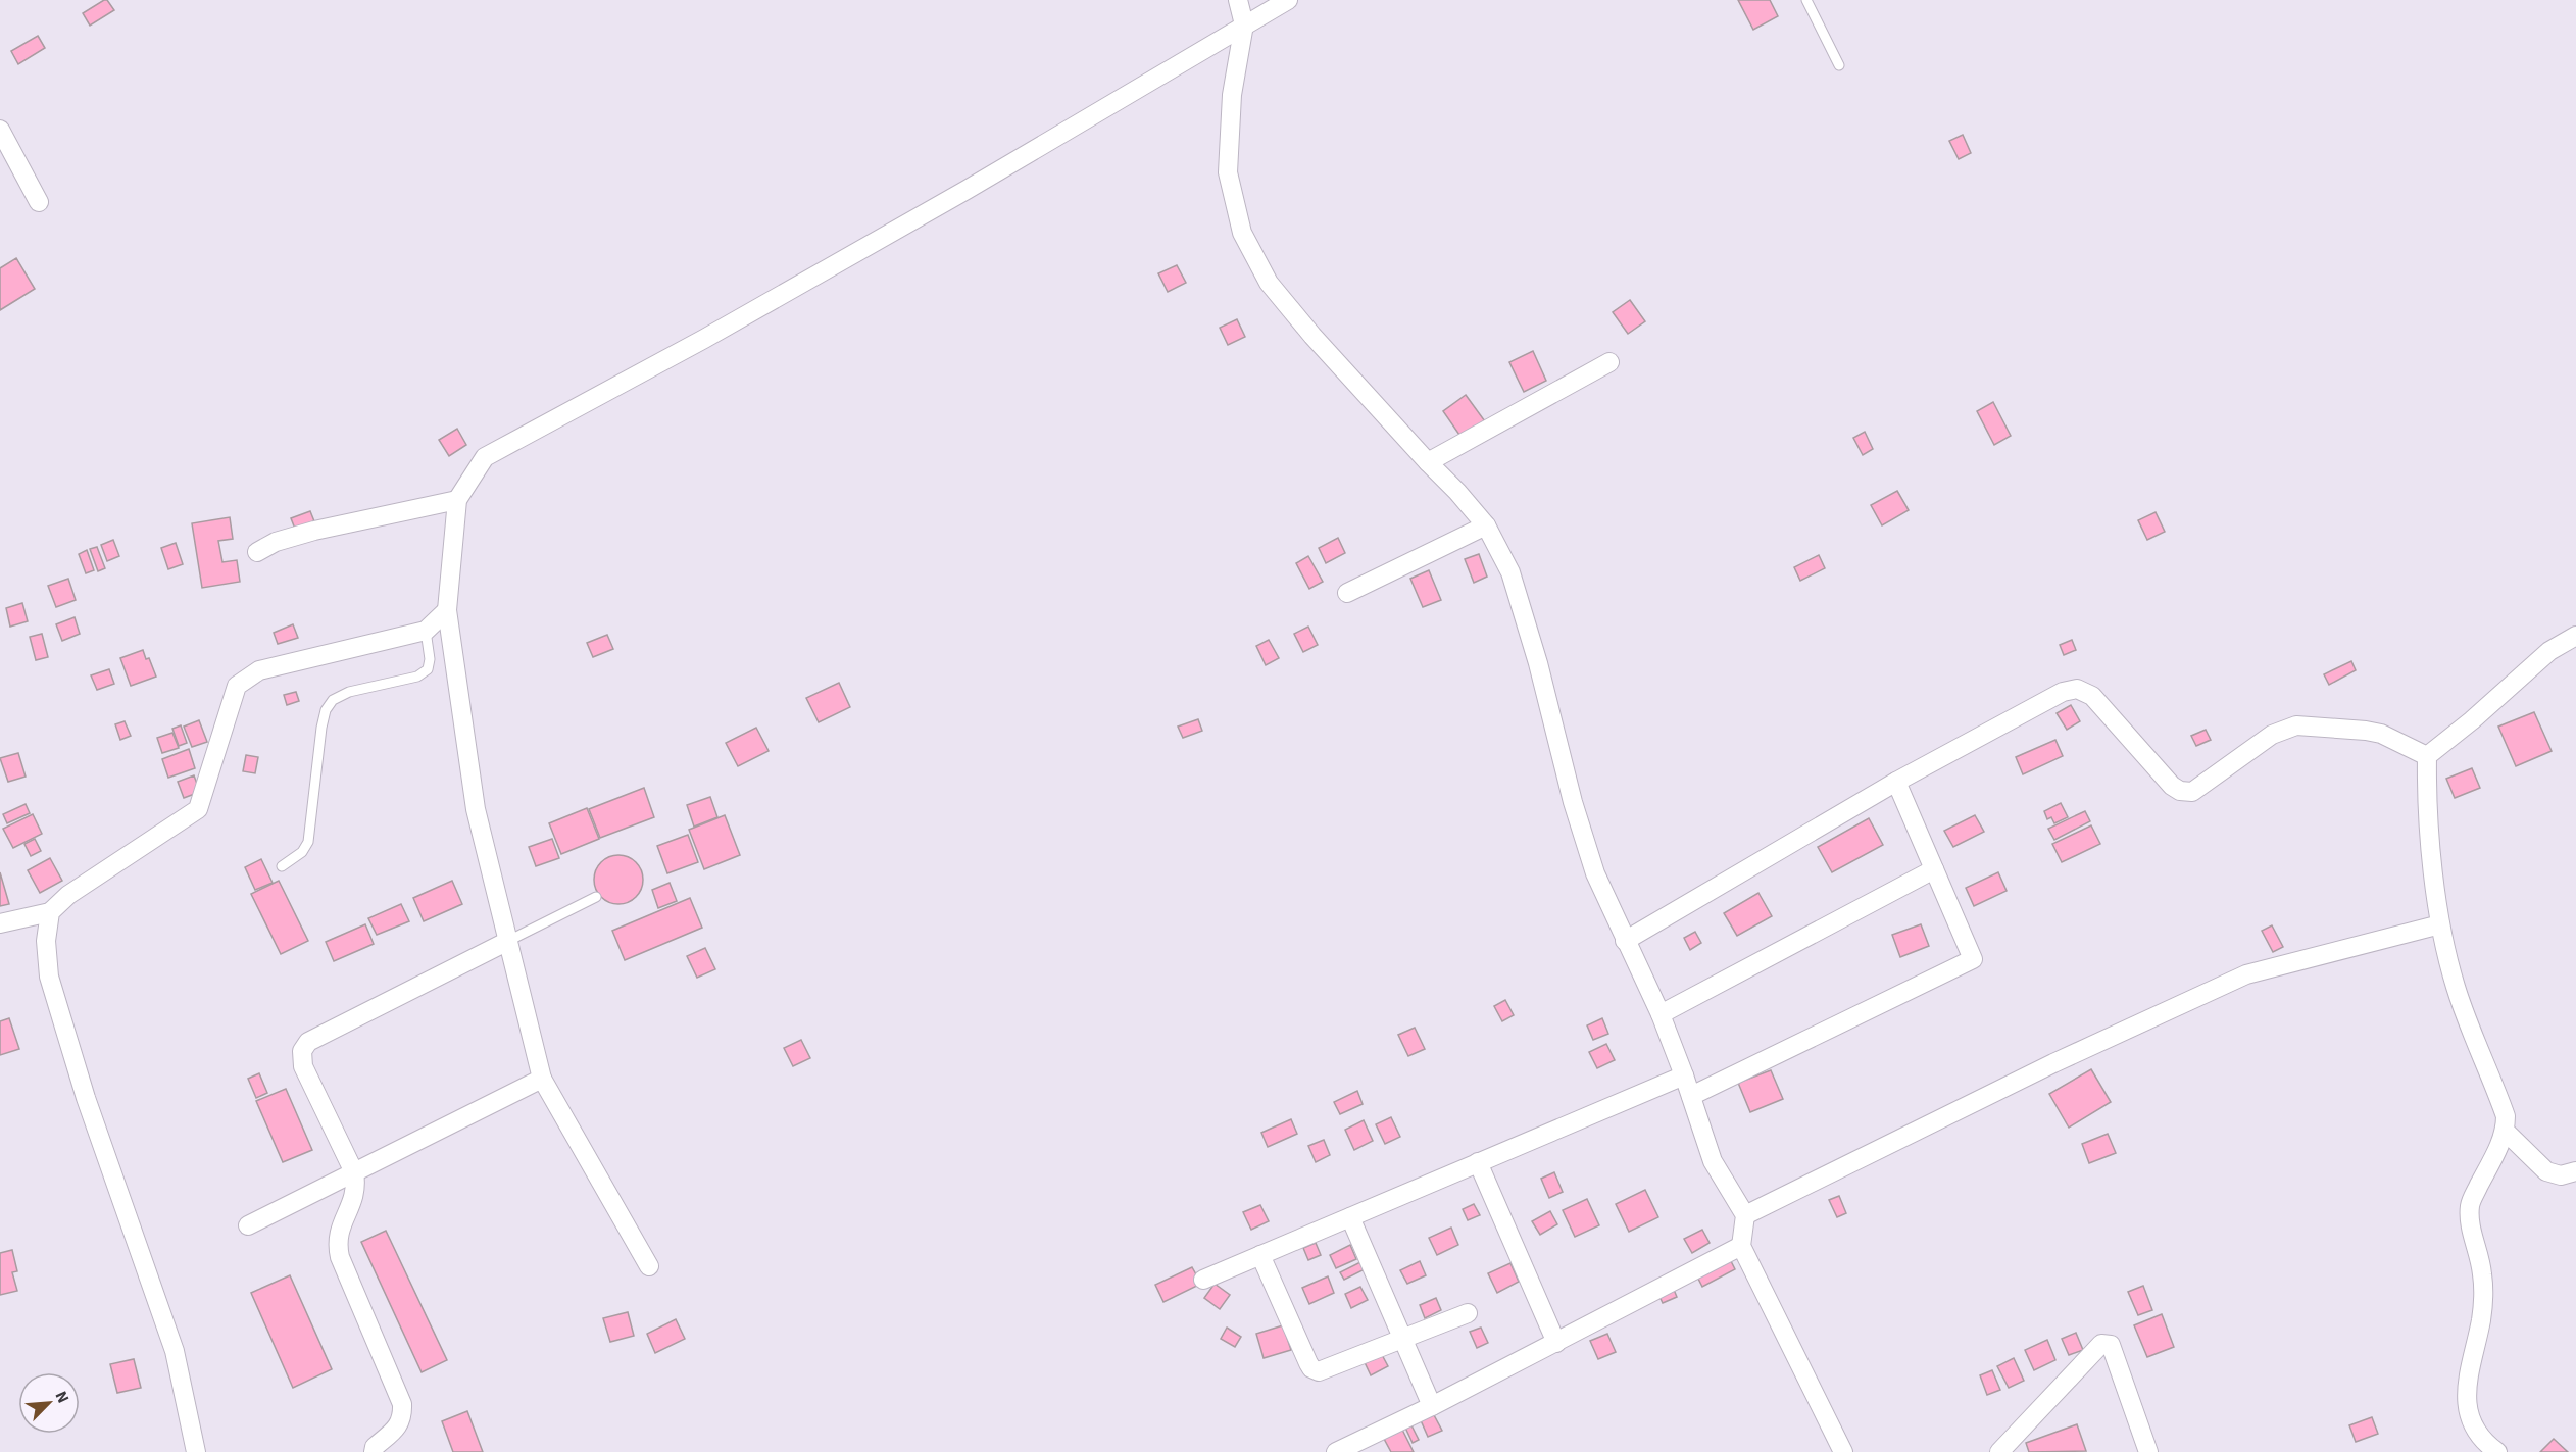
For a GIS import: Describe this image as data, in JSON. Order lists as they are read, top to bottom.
{
  "north": "top right"
}
